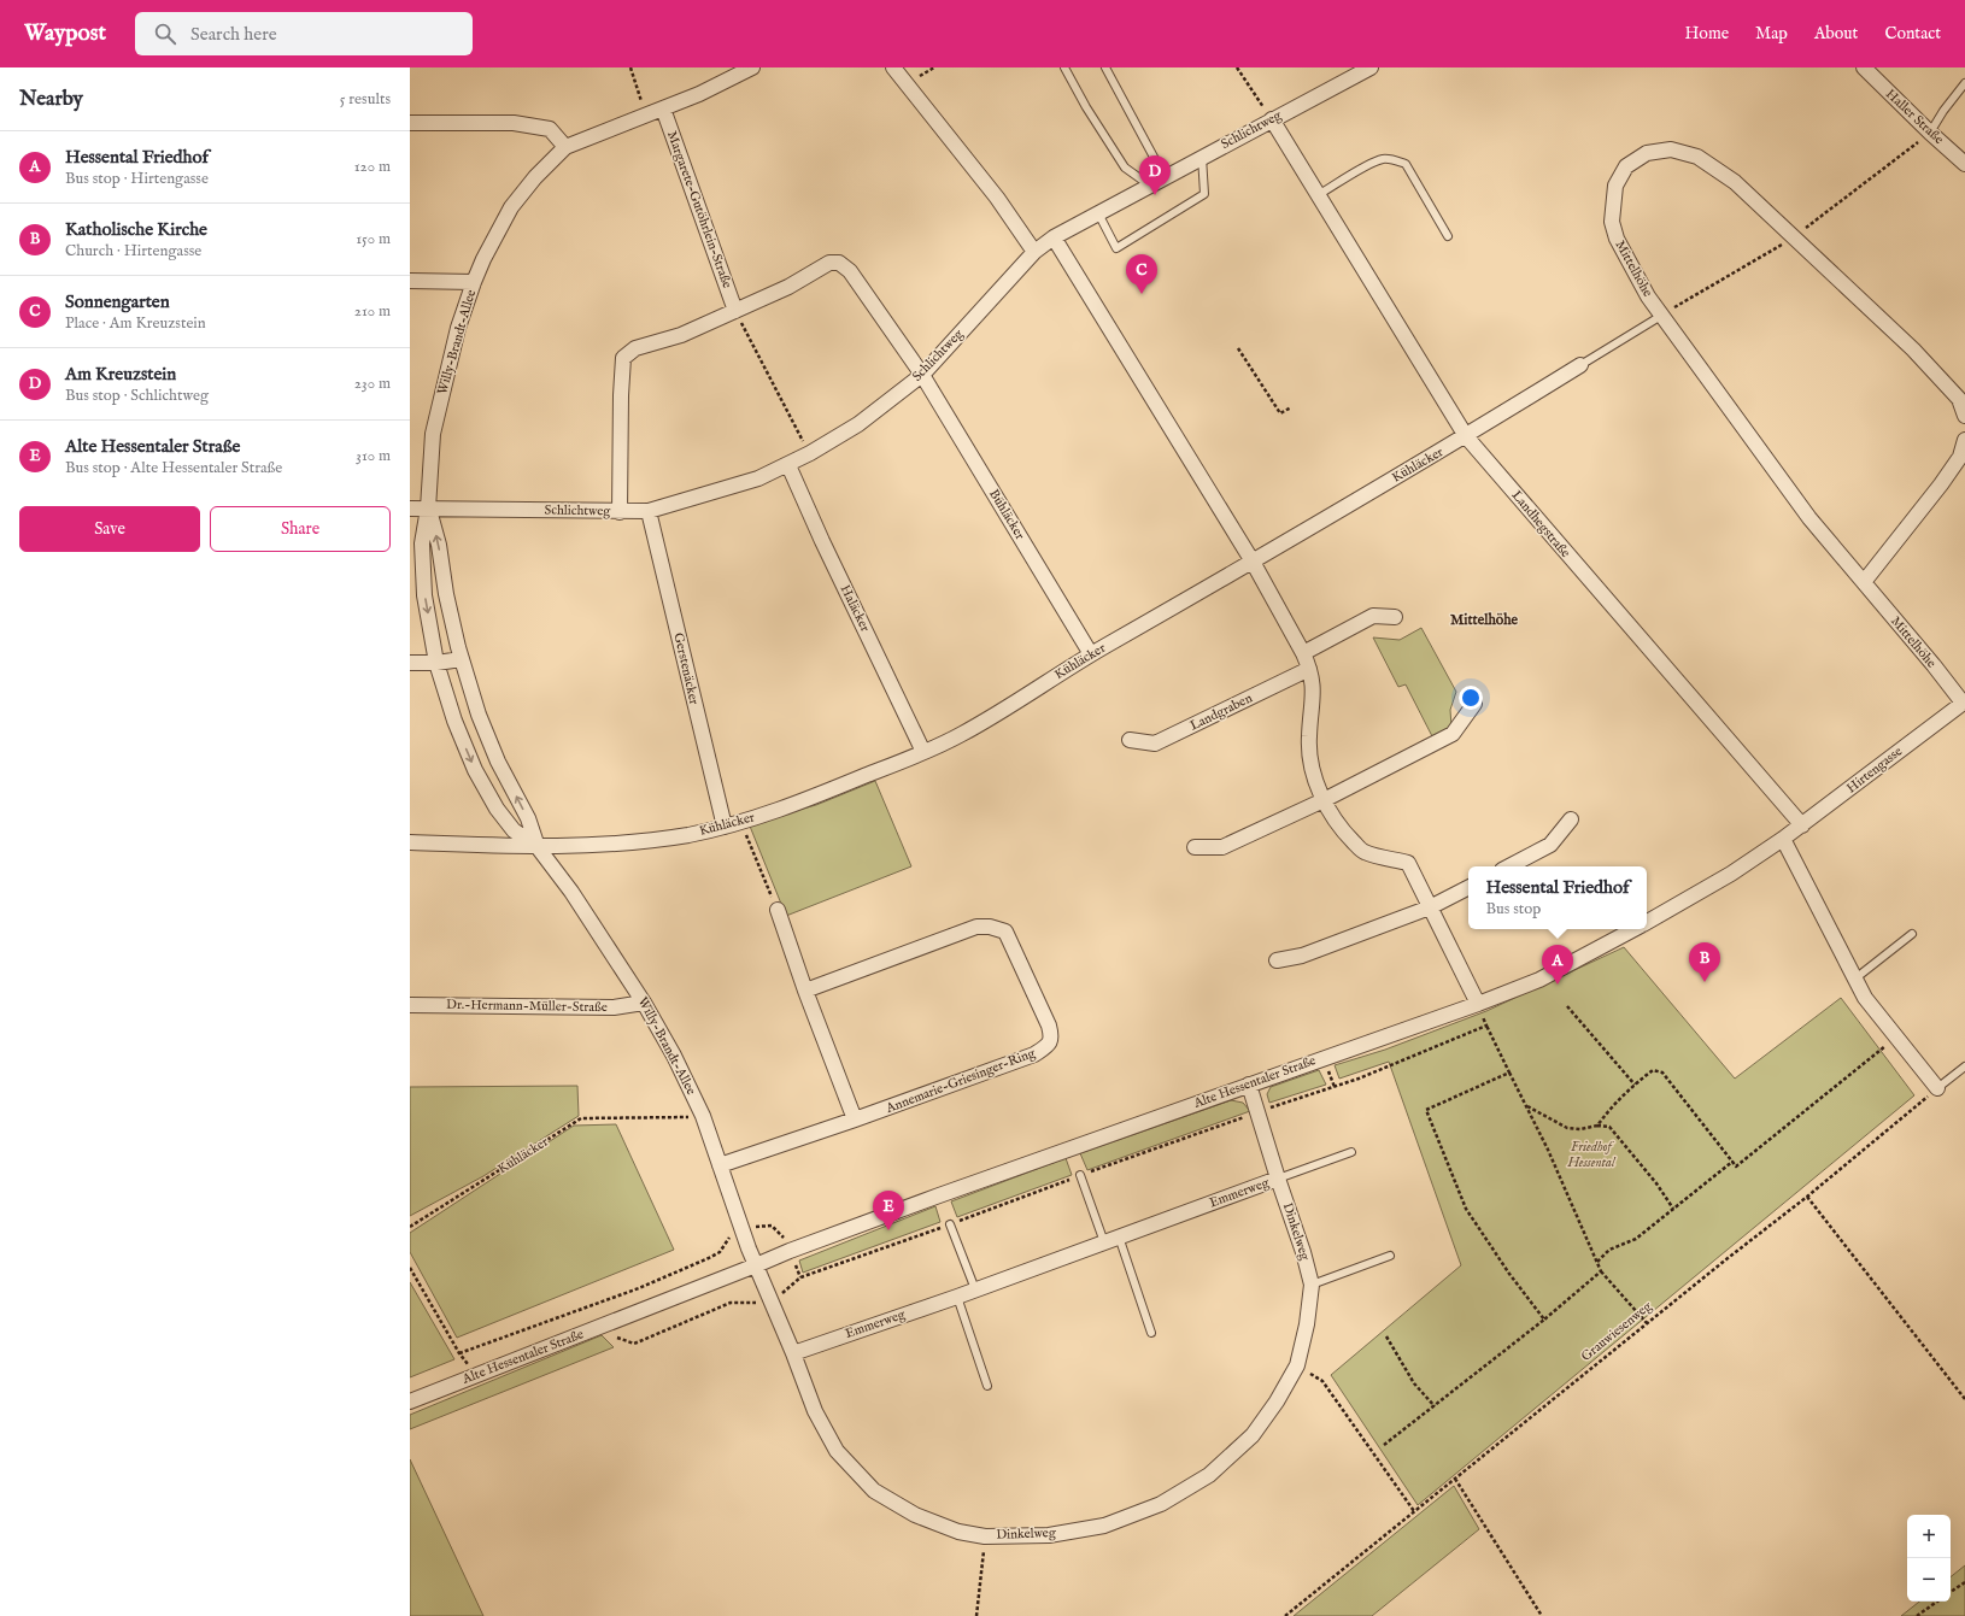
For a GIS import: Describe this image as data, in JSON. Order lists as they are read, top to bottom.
{
  "streets": {
    "street": [
      "Haller Straße",
      "Schlichtweg",
      "Margarete-Gutöhrlein-Straße",
      "Mittelhöhe",
      "Willy-Brandt-Allee",
      "Kühläcker",
      "Bühläcker",
      "Landhegstraße",
      "Haläcker",
      "Gerstenäcker",
      "Landgraben",
      "Hirtengasse",
      "Dr.-Hermann-Müller-Straße",
      "Annemarie-Griesinger-Ring",
      "Alte Hessentaler Straße",
      "Emmerweg",
      "Dinkelweg"
    ],
    "path": ["Grauwiesenweg"]
  },
  "crossings": [
    ["Schlichtweg", "Willy-Brandt-Allee"],
    ["Schlichtweg", "Bühläcker"],
    ["Schlichtweg", "Landhegstraße"],
    ["Schlichtweg", "Haläcker"],
    ["Schlichtweg", "Gerstenäcker"],
    ["Margarete-Gutöhrlein-Straße", "Willy-Brandt-Allee"],
    ["Mittelhöhe", "Hirtengasse"],
    ["Willy-Brandt-Allee", "Kühläcker"],
    ["Willy-Brandt-Allee", "Dr.-Hermann-Müller-Straße"],
    ["Willy-Brandt-Allee", "Annemarie-Griesinger-Ring"],
    ["Willy-Brandt-Allee", "Alte Hessentaler Straße"],
    ["Willy-Brandt-Allee", "Dinkelweg"],
    ["Kühläcker", "Bühläcker"],
    ["Kühläcker", "Landhegstraße"],
    ["Kühläcker", "Haläcker"],
    ["Kühläcker", "Gerstenäcker"],
    ["Landhegstraße", "Hirtengasse"],
    ["Hirtengasse", "Alte Hessentaler Straße"],
    ["Alte Hessentaler Straße", "Dinkelweg"],
    ["Emmerweg", "Dinkelweg"]
  ],
  "districts": ["Mittelhöhe"],
  "parks": ["Friedhof Hessental"],
  "page": {
    "header": "Waypost",
    "search": "Search here",
    "nav": [
      "Home",
      "Map",
      "About",
      "Contact"
    ],
    "heading": ["Nearby", "5 results"],
    "list": [
      {
        "mark": "A",
        "name": "Hessental Friedhof",
        "note": "Bus stop · Hirtengasse",
        "value": "120 m"
      },
      {
        "mark": "B",
        "name": "Katholische Kirche",
        "note": "Church · Hirtengasse",
        "value": "150 m"
      },
      {
        "mark": "C",
        "name": "Sonnengarten",
        "note": "Place · Am Kreuzstein",
        "value": "210 m"
      },
      {
        "mark": "D",
        "name": "Am Kreuzstein",
        "note": "Bus stop · Schlichtweg",
        "value": "230 m"
      },
      {
        "mark": "E",
        "name": "Alte Hessentaler Straße",
        "note": "Bus stop · Alte Hessentaler Straße",
        "value": "310 m"
      }
    ],
    "pins": [
      "D",
      "C",
      "B",
      "A",
      "E"
    ],
    "buttons": ["Save", "Share"],
    "popup": ["Hessental Friedhof", "Bus stop"],
    "map_buttons": ["+", "−"]
  }
}
